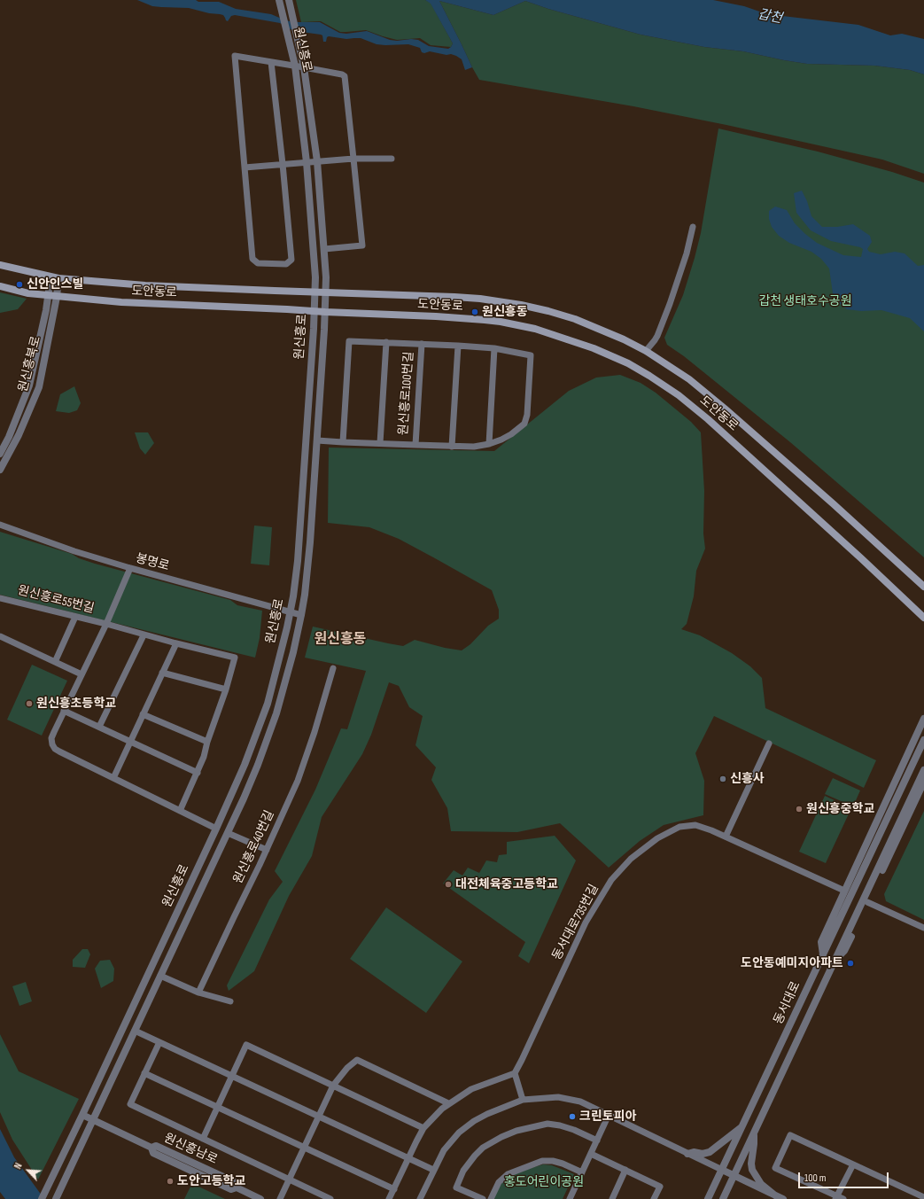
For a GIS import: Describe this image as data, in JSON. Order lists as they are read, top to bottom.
{
  "streets": {
    "main road": ["도안동로"],
    "street": [
      "원신흥로",
      "원신흥북로",
      "원신흥로100번길",
      "봉명로",
      "원신흥로55번길",
      "원신흥로40번길",
      "동서대로735번길",
      "동서대로",
      "원신흥남로"
    ]
  },
  "crossings": [
    ["원신흥로", "도안동로"],
    ["원신흥로", "원신흥로100번길"],
    ["원신흥로", "봉명로"],
    ["원신흥로", "원신흥로55번길"],
    ["원신흥로", "원신흥남로"],
    ["도안동로", "원신흥북로"],
    ["봉명로", "원신흥로55번길"]
  ],
  "districts": ["원신흥동"],
  "water": ["갑천"],
  "parks": ["갑천 생태호수공원", "홍도어린이공원"],
  "places": [
    "신안인스빌",
    "원신흥동",
    "원신흥초등학교",
    "신흥사",
    "원신흥중학교",
    "대전체육중고등학교",
    "도안동예미지아파트",
    "크린토피아",
    "도안고등학교"
  ],
  "scale_bar": "100 m",
  "north": "top left"
}
